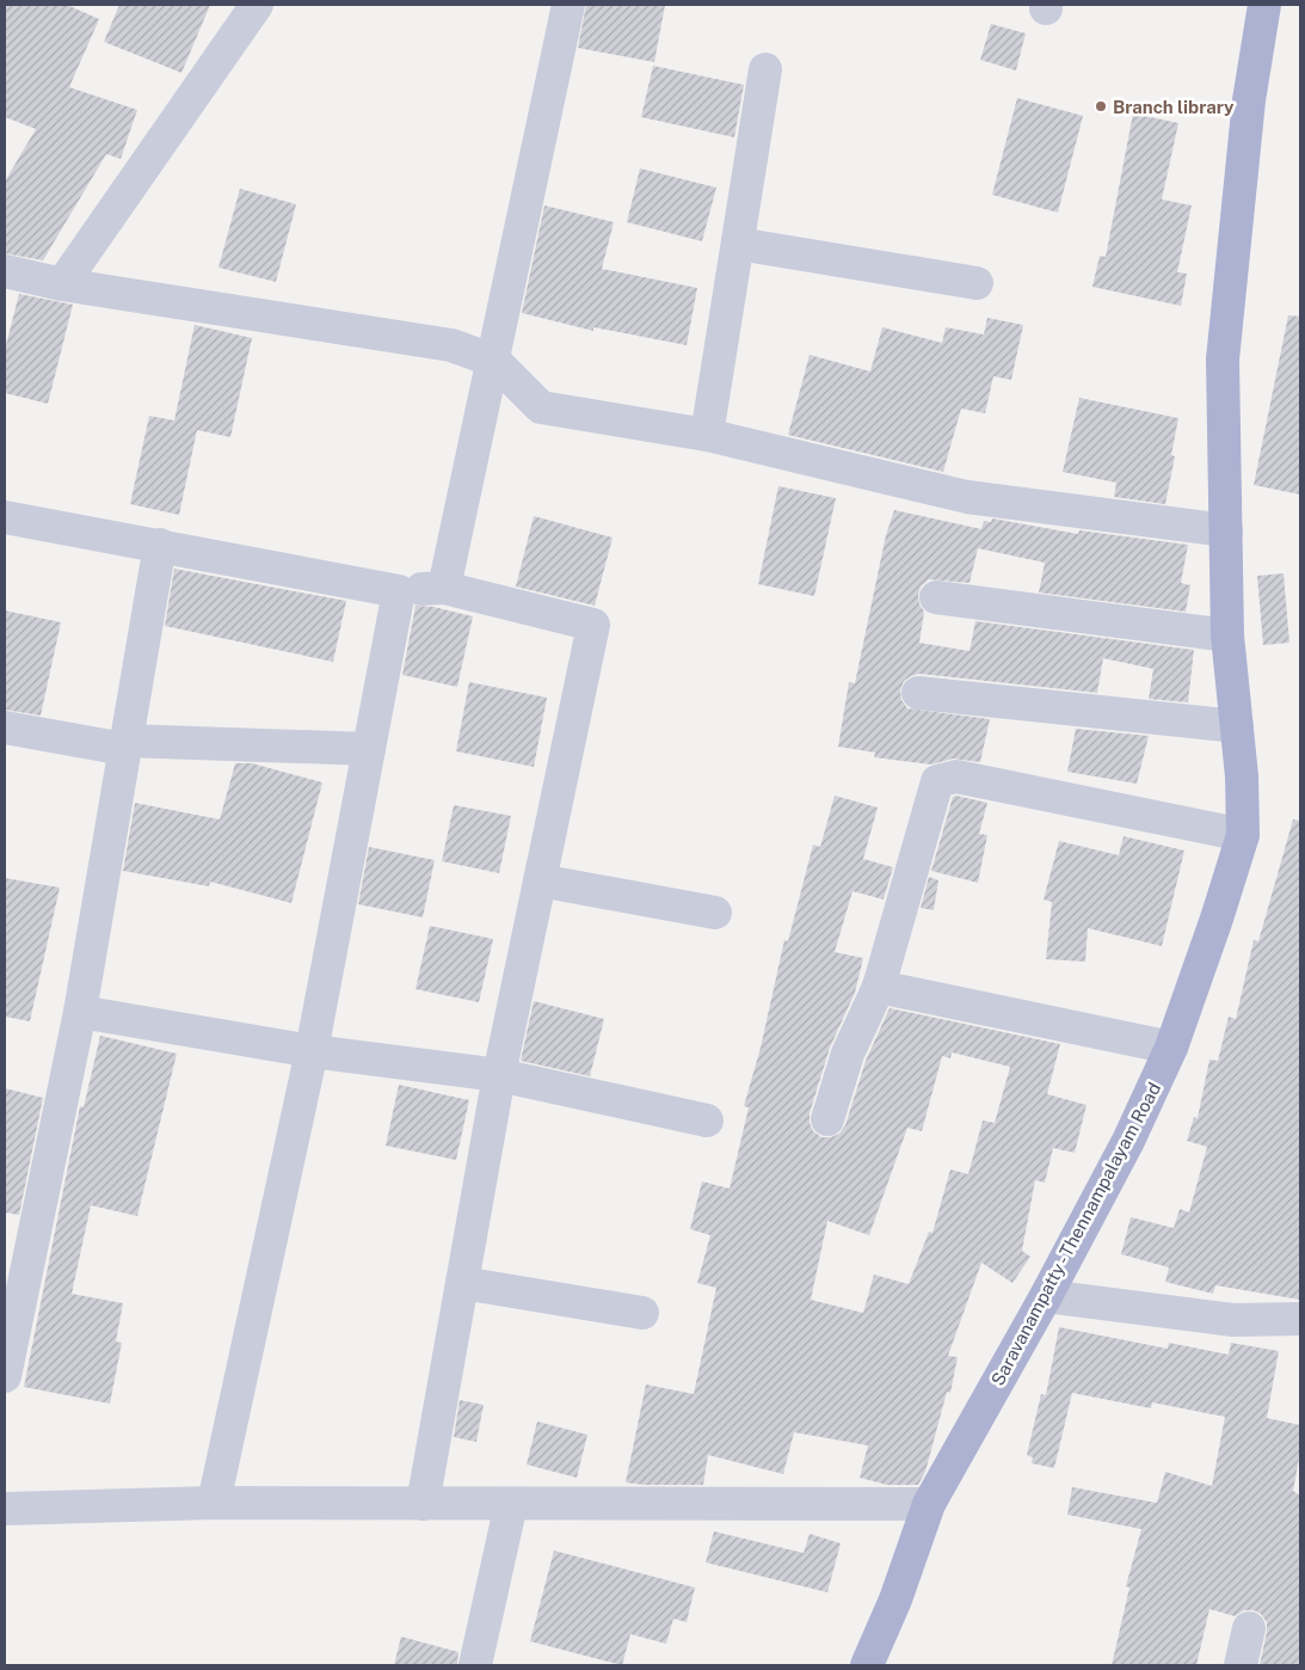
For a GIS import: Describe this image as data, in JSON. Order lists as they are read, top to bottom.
{
  "streets": {
    "main road": ["Saravanampatty - Thennampalayam Road"]
  },
  "places": ["Branch library"]
}
